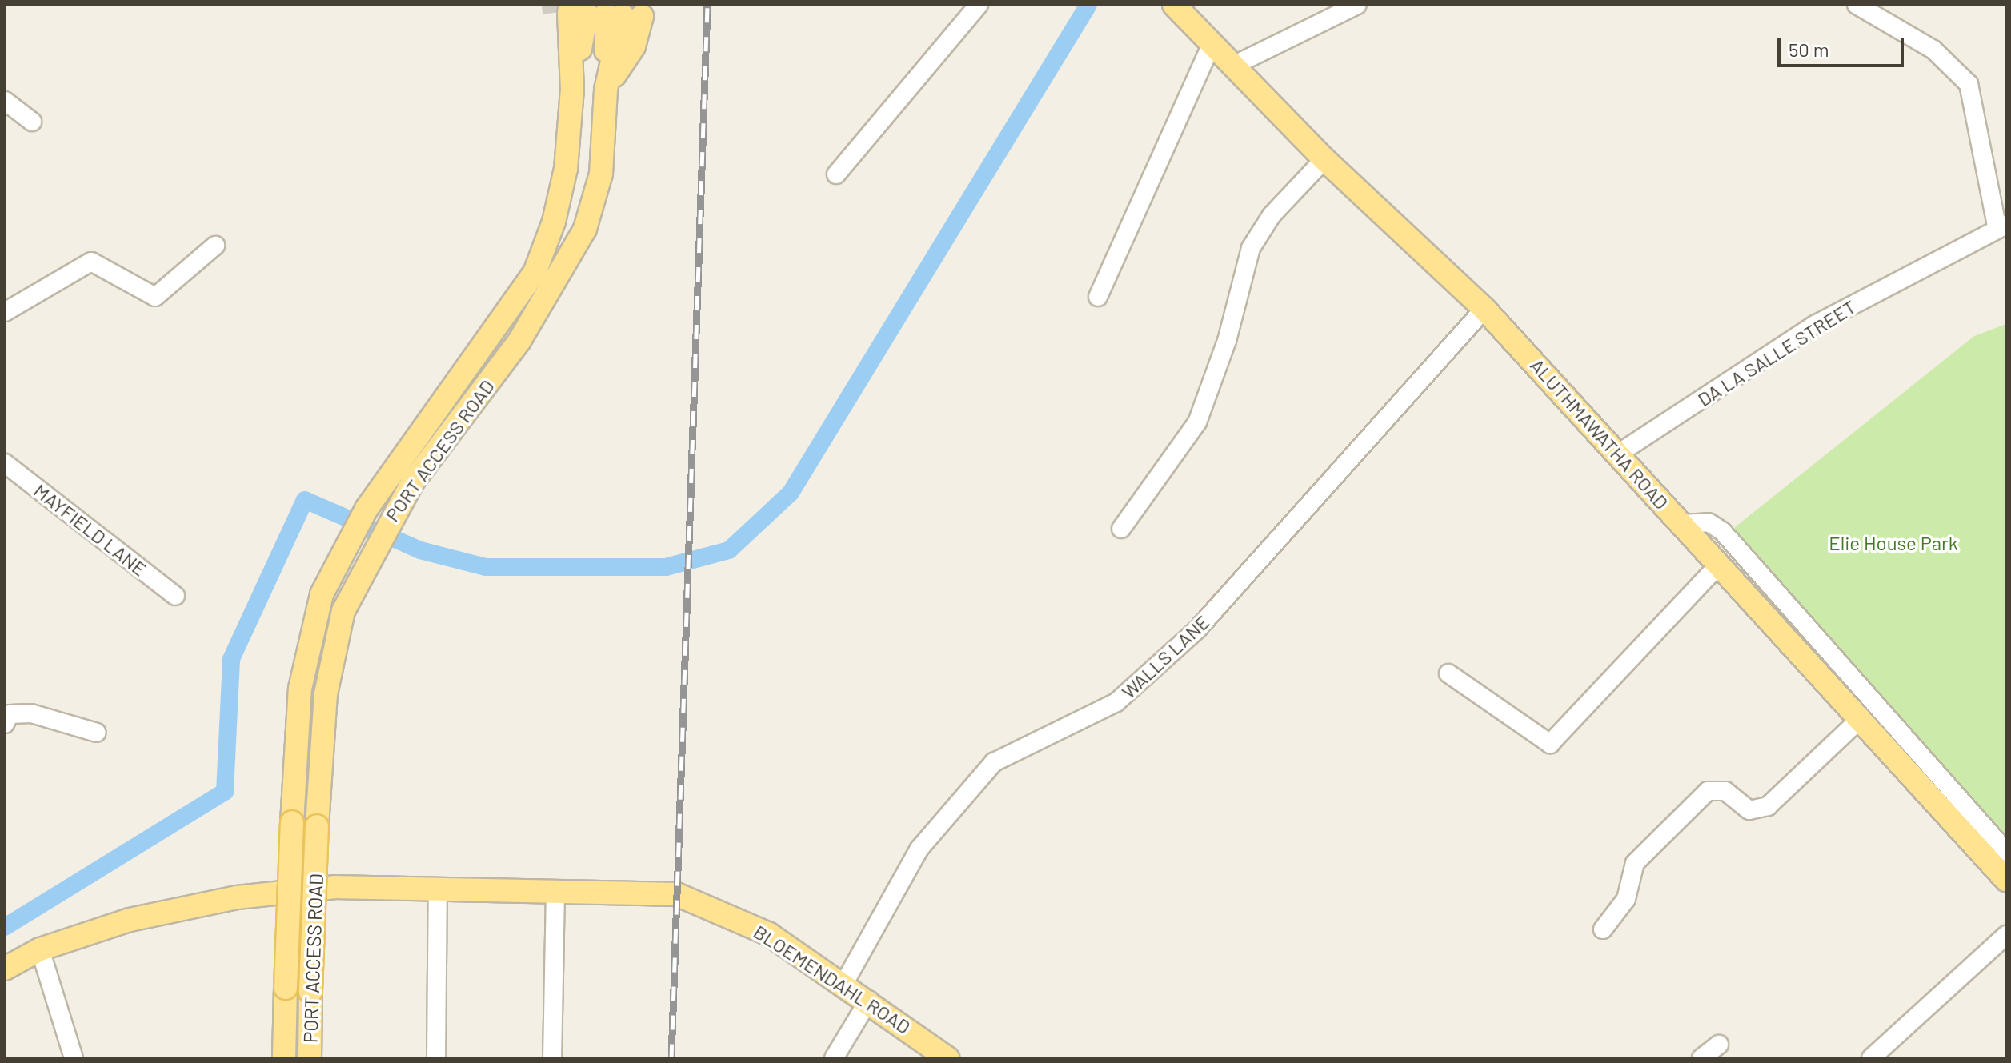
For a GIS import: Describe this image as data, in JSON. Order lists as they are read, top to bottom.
{
  "streets": {
    "main road": ["ALUTHMAWATHA ROAD", "PORT ACCESS ROAD", "BLOEMENDAHL ROAD"],
    "street": ["DA LA SALLE STREET", "MAYFIELD LANE", "WALLS LANE"]
  },
  "crossings": [
    ["DA LA SALLE STREET", "ALUTHMAWATHA ROAD"],
    ["ALUTHMAWATHA ROAD", "WALLS LANE"],
    ["WALLS LANE", "BLOEMENDAHL ROAD"]
  ],
  "parks": ["Elie House Park"],
  "scale_bar": "50 m"
}
